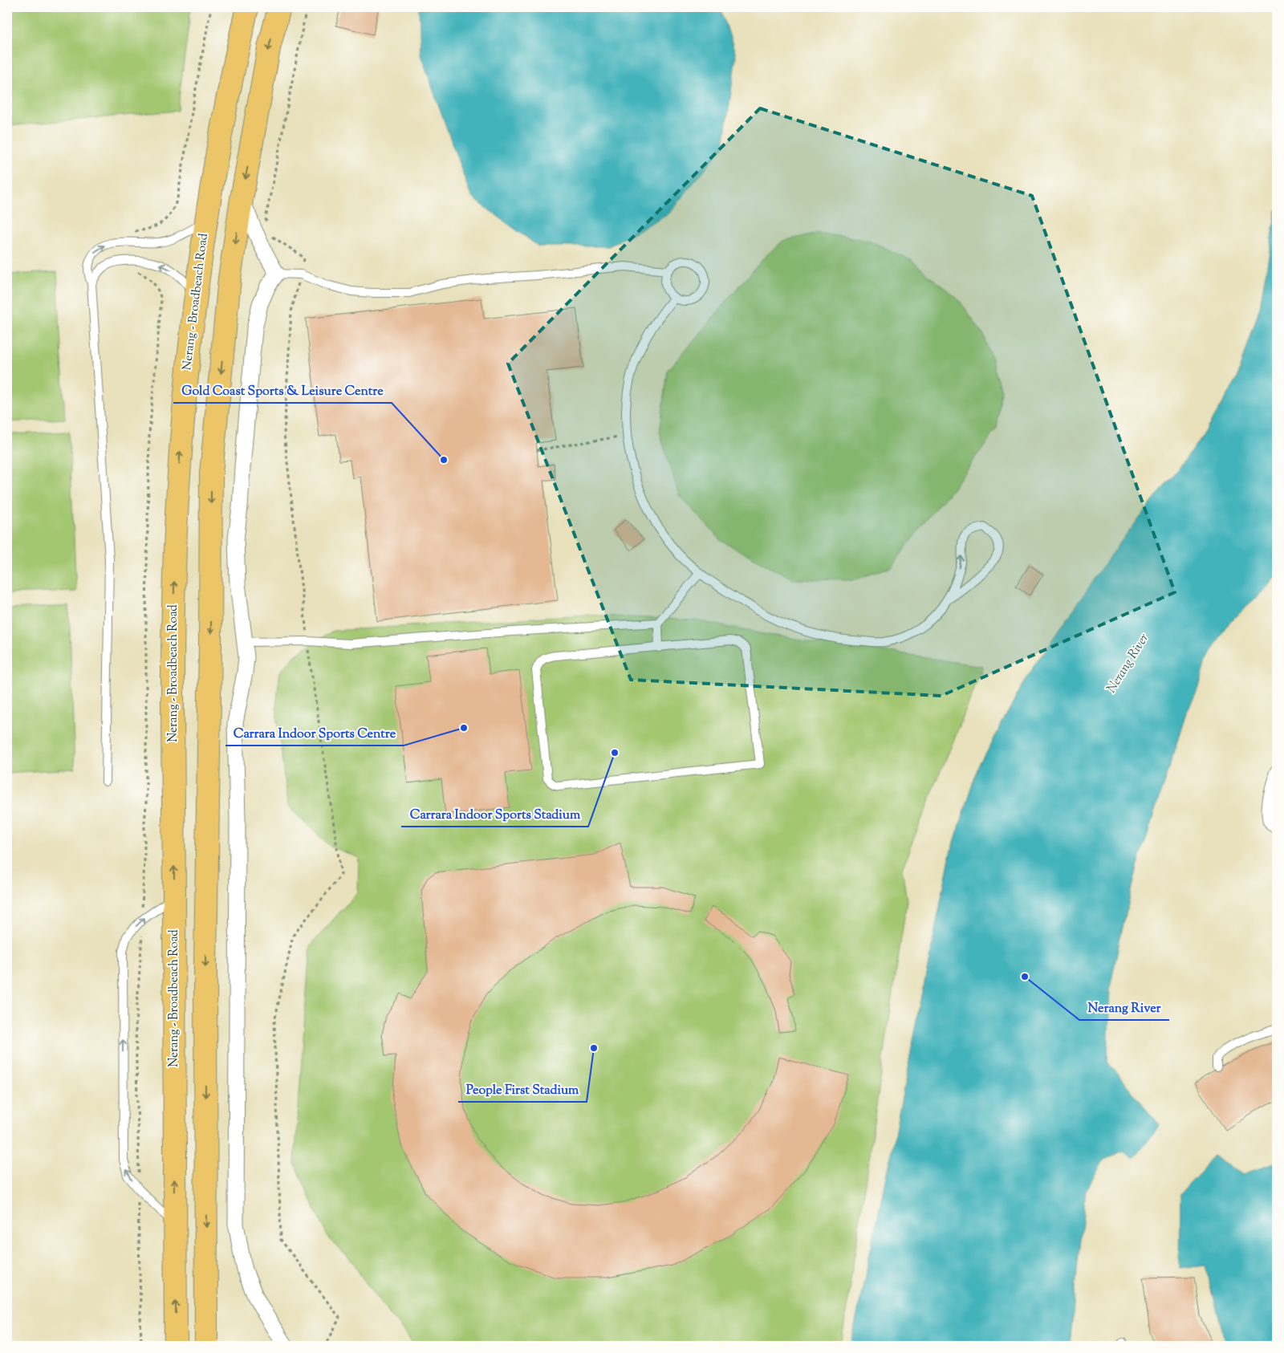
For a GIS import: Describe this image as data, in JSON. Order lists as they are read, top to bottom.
{
  "streets": {
    "main road": ["Nerang - Broadbeach Road"]
  },
  "water": ["Nerang River"],
  "places": [
    "Gold Coast Sports & Leisure Centre",
    "Carrara Indoor Sports Centre",
    "Carrara Indoor Sports Stadium",
    "Nerang River",
    "People First Stadium"
  ]
}
